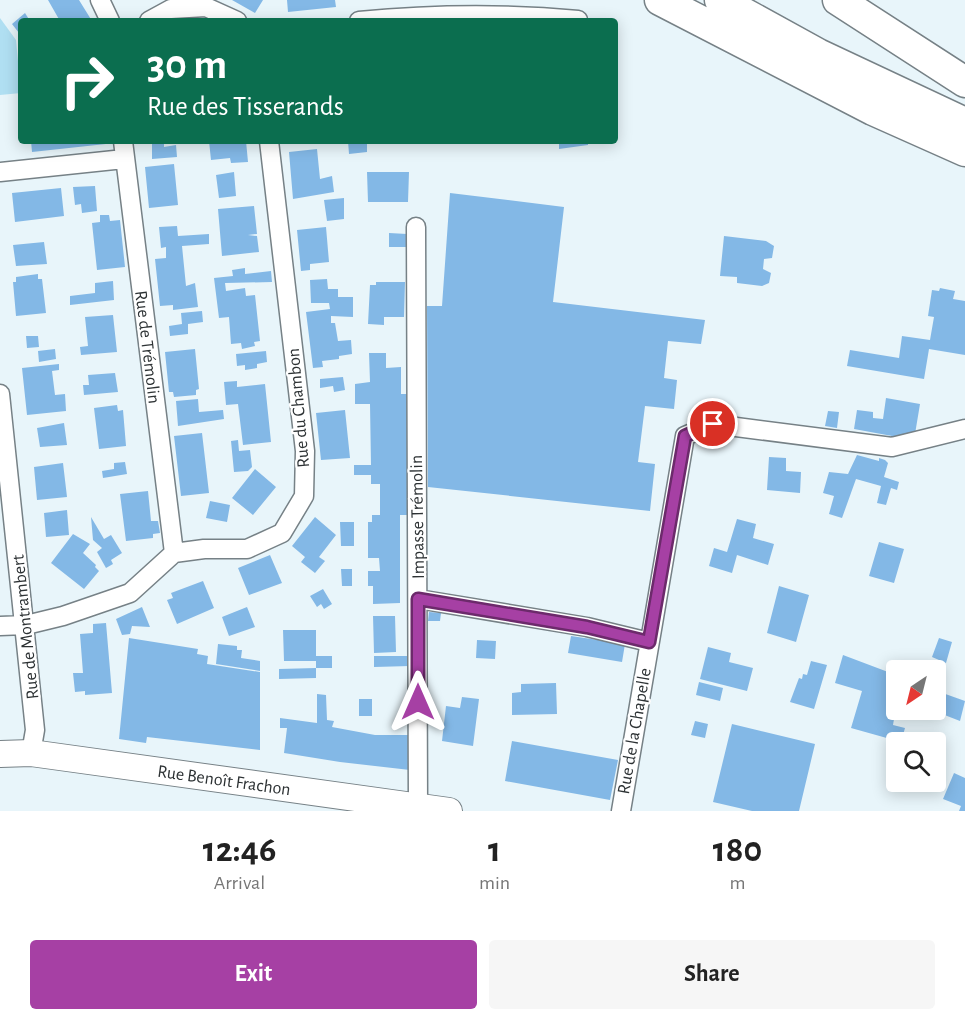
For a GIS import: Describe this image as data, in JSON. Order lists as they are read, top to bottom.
{
  "streets": {
    "main road": ["Rue Benoît Frachon"],
    "street": [
      "Rue de Trémolin",
      "Rue du Chambon",
      "Impasse Trémolin",
      "Rue de Montrambert",
      "Rue de la Chapelle"
    ]
  },
  "crossings": [
    ["Rue de Trémolin", "Rue du Chambon"],
    ["Impasse Trémolin", "Rue Benoît Frachon"],
    ["Rue de Montrambert", "Rue Benoît Frachon"]
  ],
  "north": "bottom left",
  "page": {
    "turn": ["30 m", "Rue des Tisserands"],
    "eta": [
      "12:46",
      "Arrival",
      "1",
      "min",
      "180",
      "m"
    ],
    "buttons": ["Exit", "Share"]
  }
}
